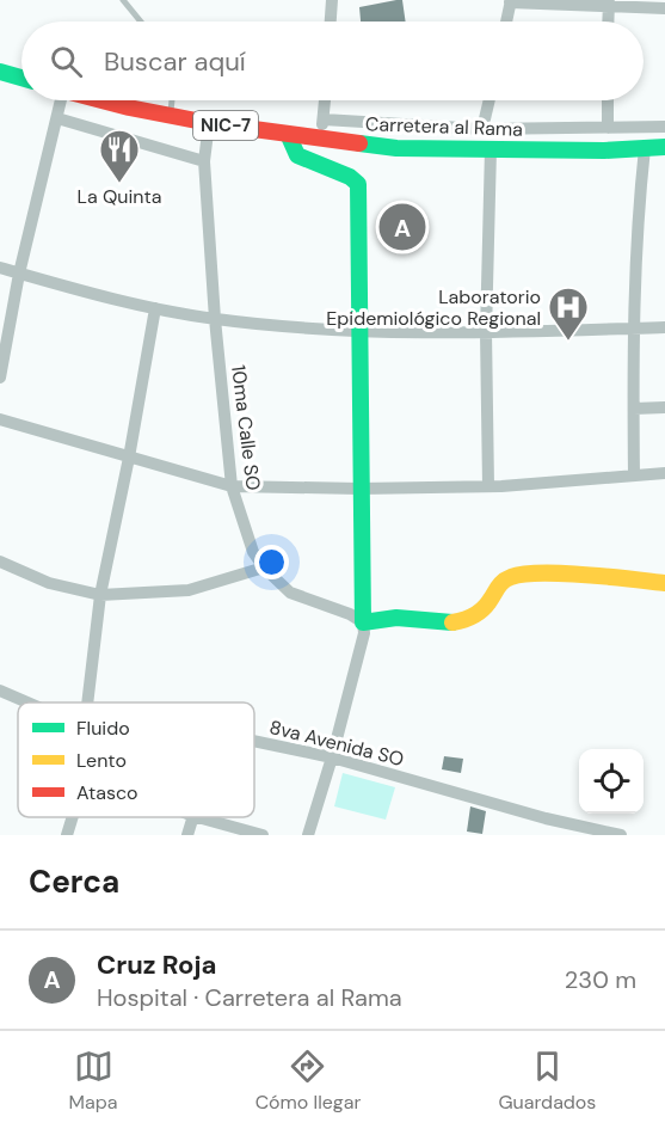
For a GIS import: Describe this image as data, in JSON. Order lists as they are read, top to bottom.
{
  "streets": {
    "main road": ["NIC-7", "Carretera al Rama"],
    "street": ["10ma Calle SO", "8va Avenida SO"]
  },
  "crossings": [
    ["Carretera al Rama", "10ma Calle SO"]
  ],
  "places": {
    "restaurant": ["La Quinta"],
    "hospital": ["Laboratorio Epidemiológico Regional"]
  },
  "legend": ["Fluido", "Lento", "Atasco"],
  "page": {
    "search": "Buscar aquí",
    "pins": "A",
    "heading": "Cerca",
    "list": [
      {
        "mark": "A",
        "name": "Cruz Roja",
        "note": "Hospital · Carretera al Rama",
        "value": "230 m"
      }
    ],
    "nav": ["Mapa", "Cómo llegar", "Guardados"]
  }
}
